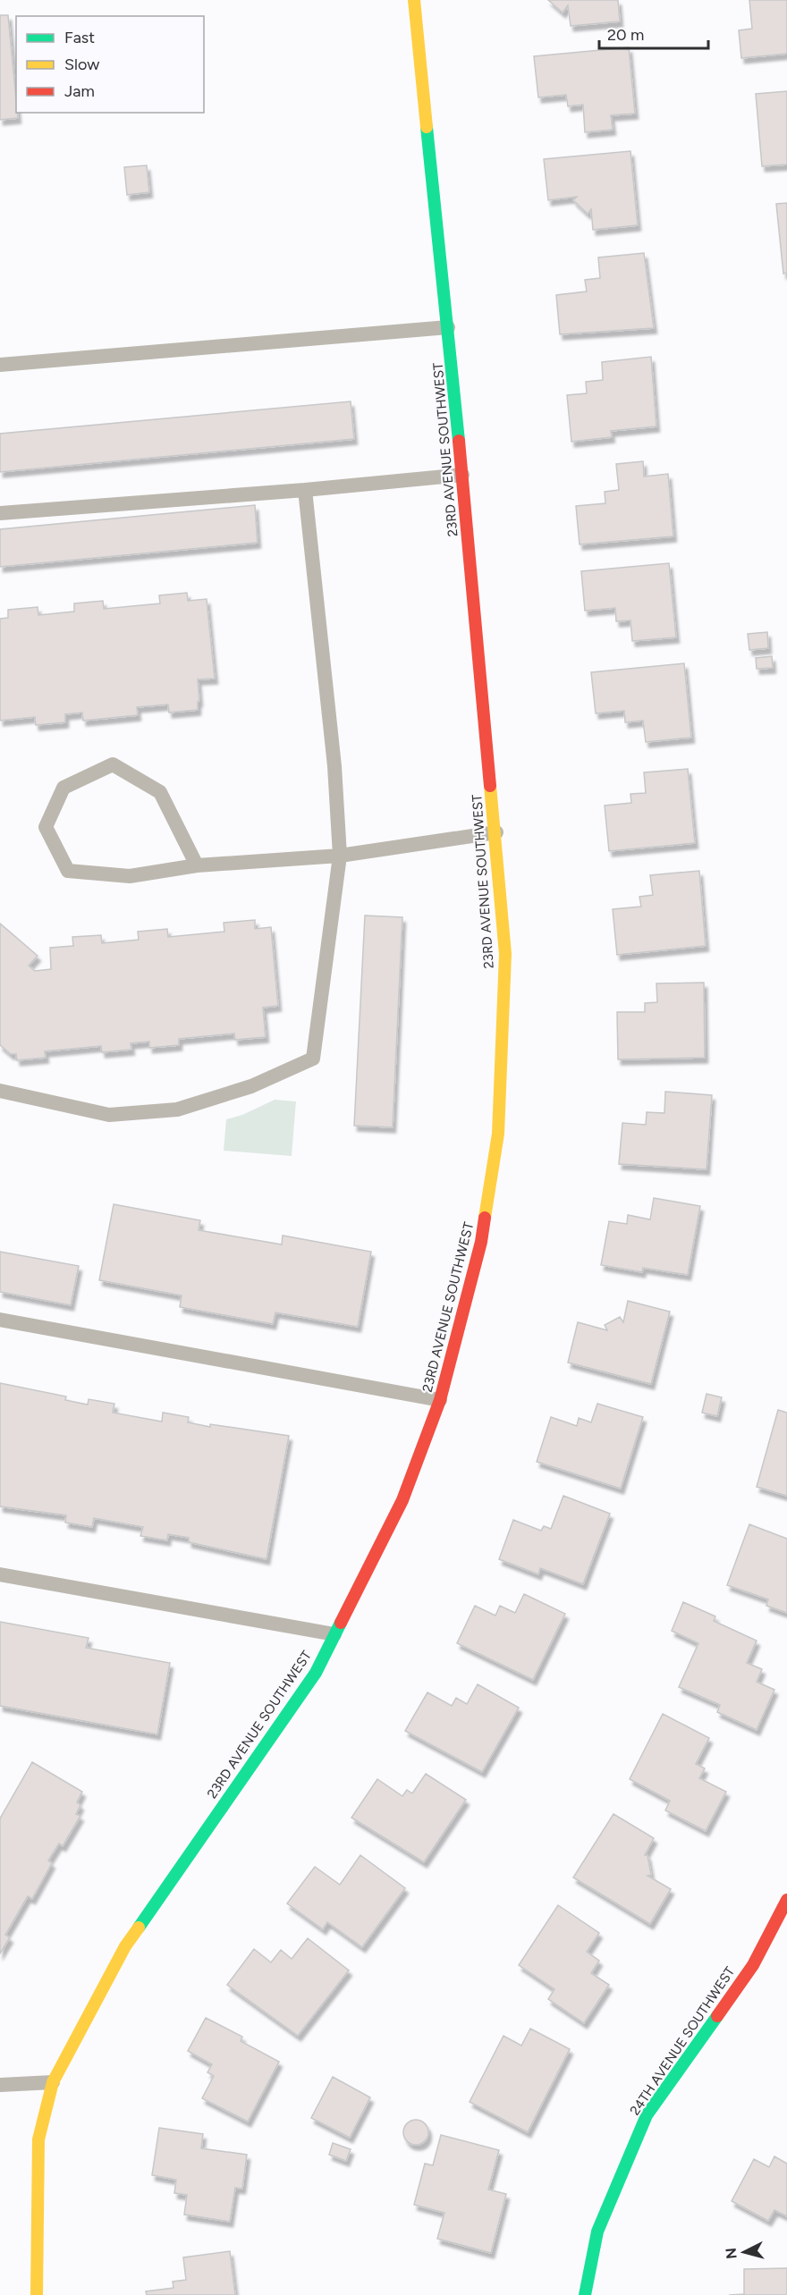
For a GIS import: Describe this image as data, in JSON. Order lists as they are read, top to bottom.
{
  "streets": {
    "street": ["23RD AVENUE SOUTHWEST", "24TH AVENUE SOUTHWEST"]
  },
  "legend": ["Fast", "Slow", "Jam"],
  "scale_bar": "20 m",
  "north": "left"
}
